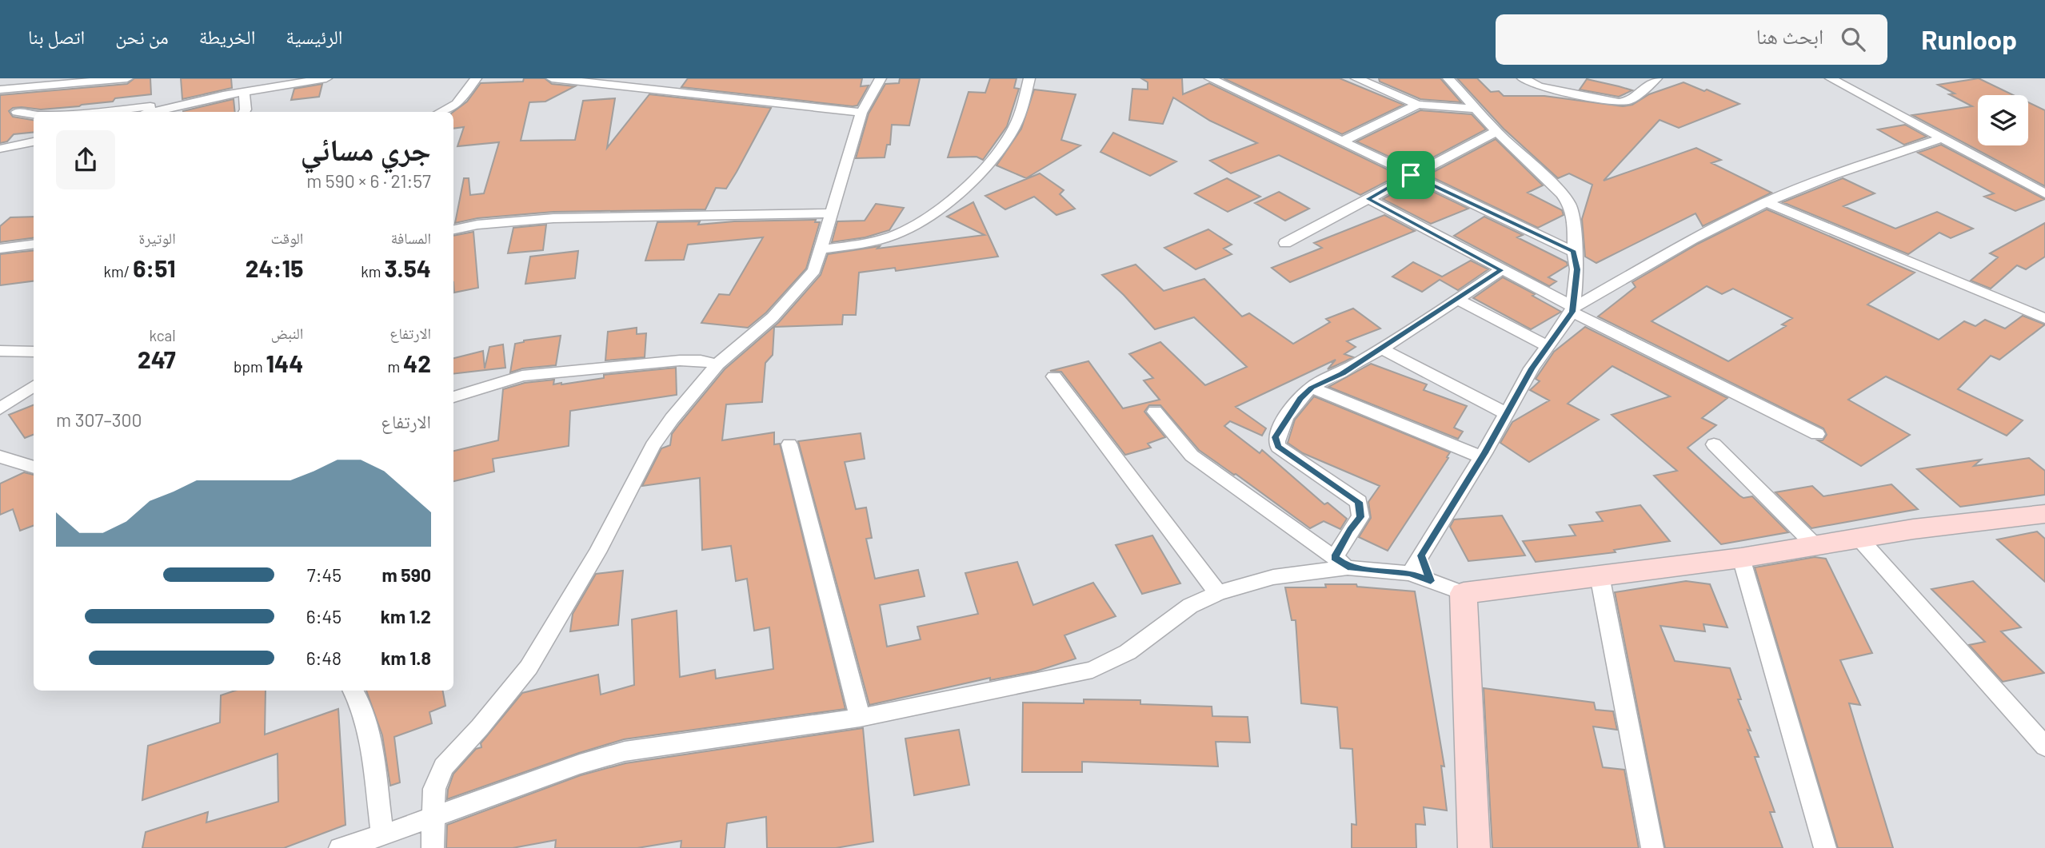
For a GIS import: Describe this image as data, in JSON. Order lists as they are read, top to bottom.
{
  "page": {
    "header": "Runloop",
    "search": "ابحث هنا",
    "nav": [
      "الرئيسية",
      "الخريطة",
      "من نحن",
      "اتصل بنا"
    ],
    "heading": ["جري مسائي", "21:57 · 6 × 590 m"],
    "stats": [
      ["المسافة", "3.54 km"],
      ["الوقت", "24:15"],
      ["الوتيرة", "6:51 /km"],
      ["الارتفاع", "42 m"],
      ["النبض", "144 bpm"],
      ["kcal", "247"]
    ],
    "chart": ["الارتفاع", "300–307 m"],
    "list": [
      {
        "name": "590 m",
        "note": "7:45"
      },
      {
        "name": "1.2 km",
        "note": "6:45"
      },
      {
        "name": "1.8 km",
        "note": "6:48"
      }
    ]
  }
}
